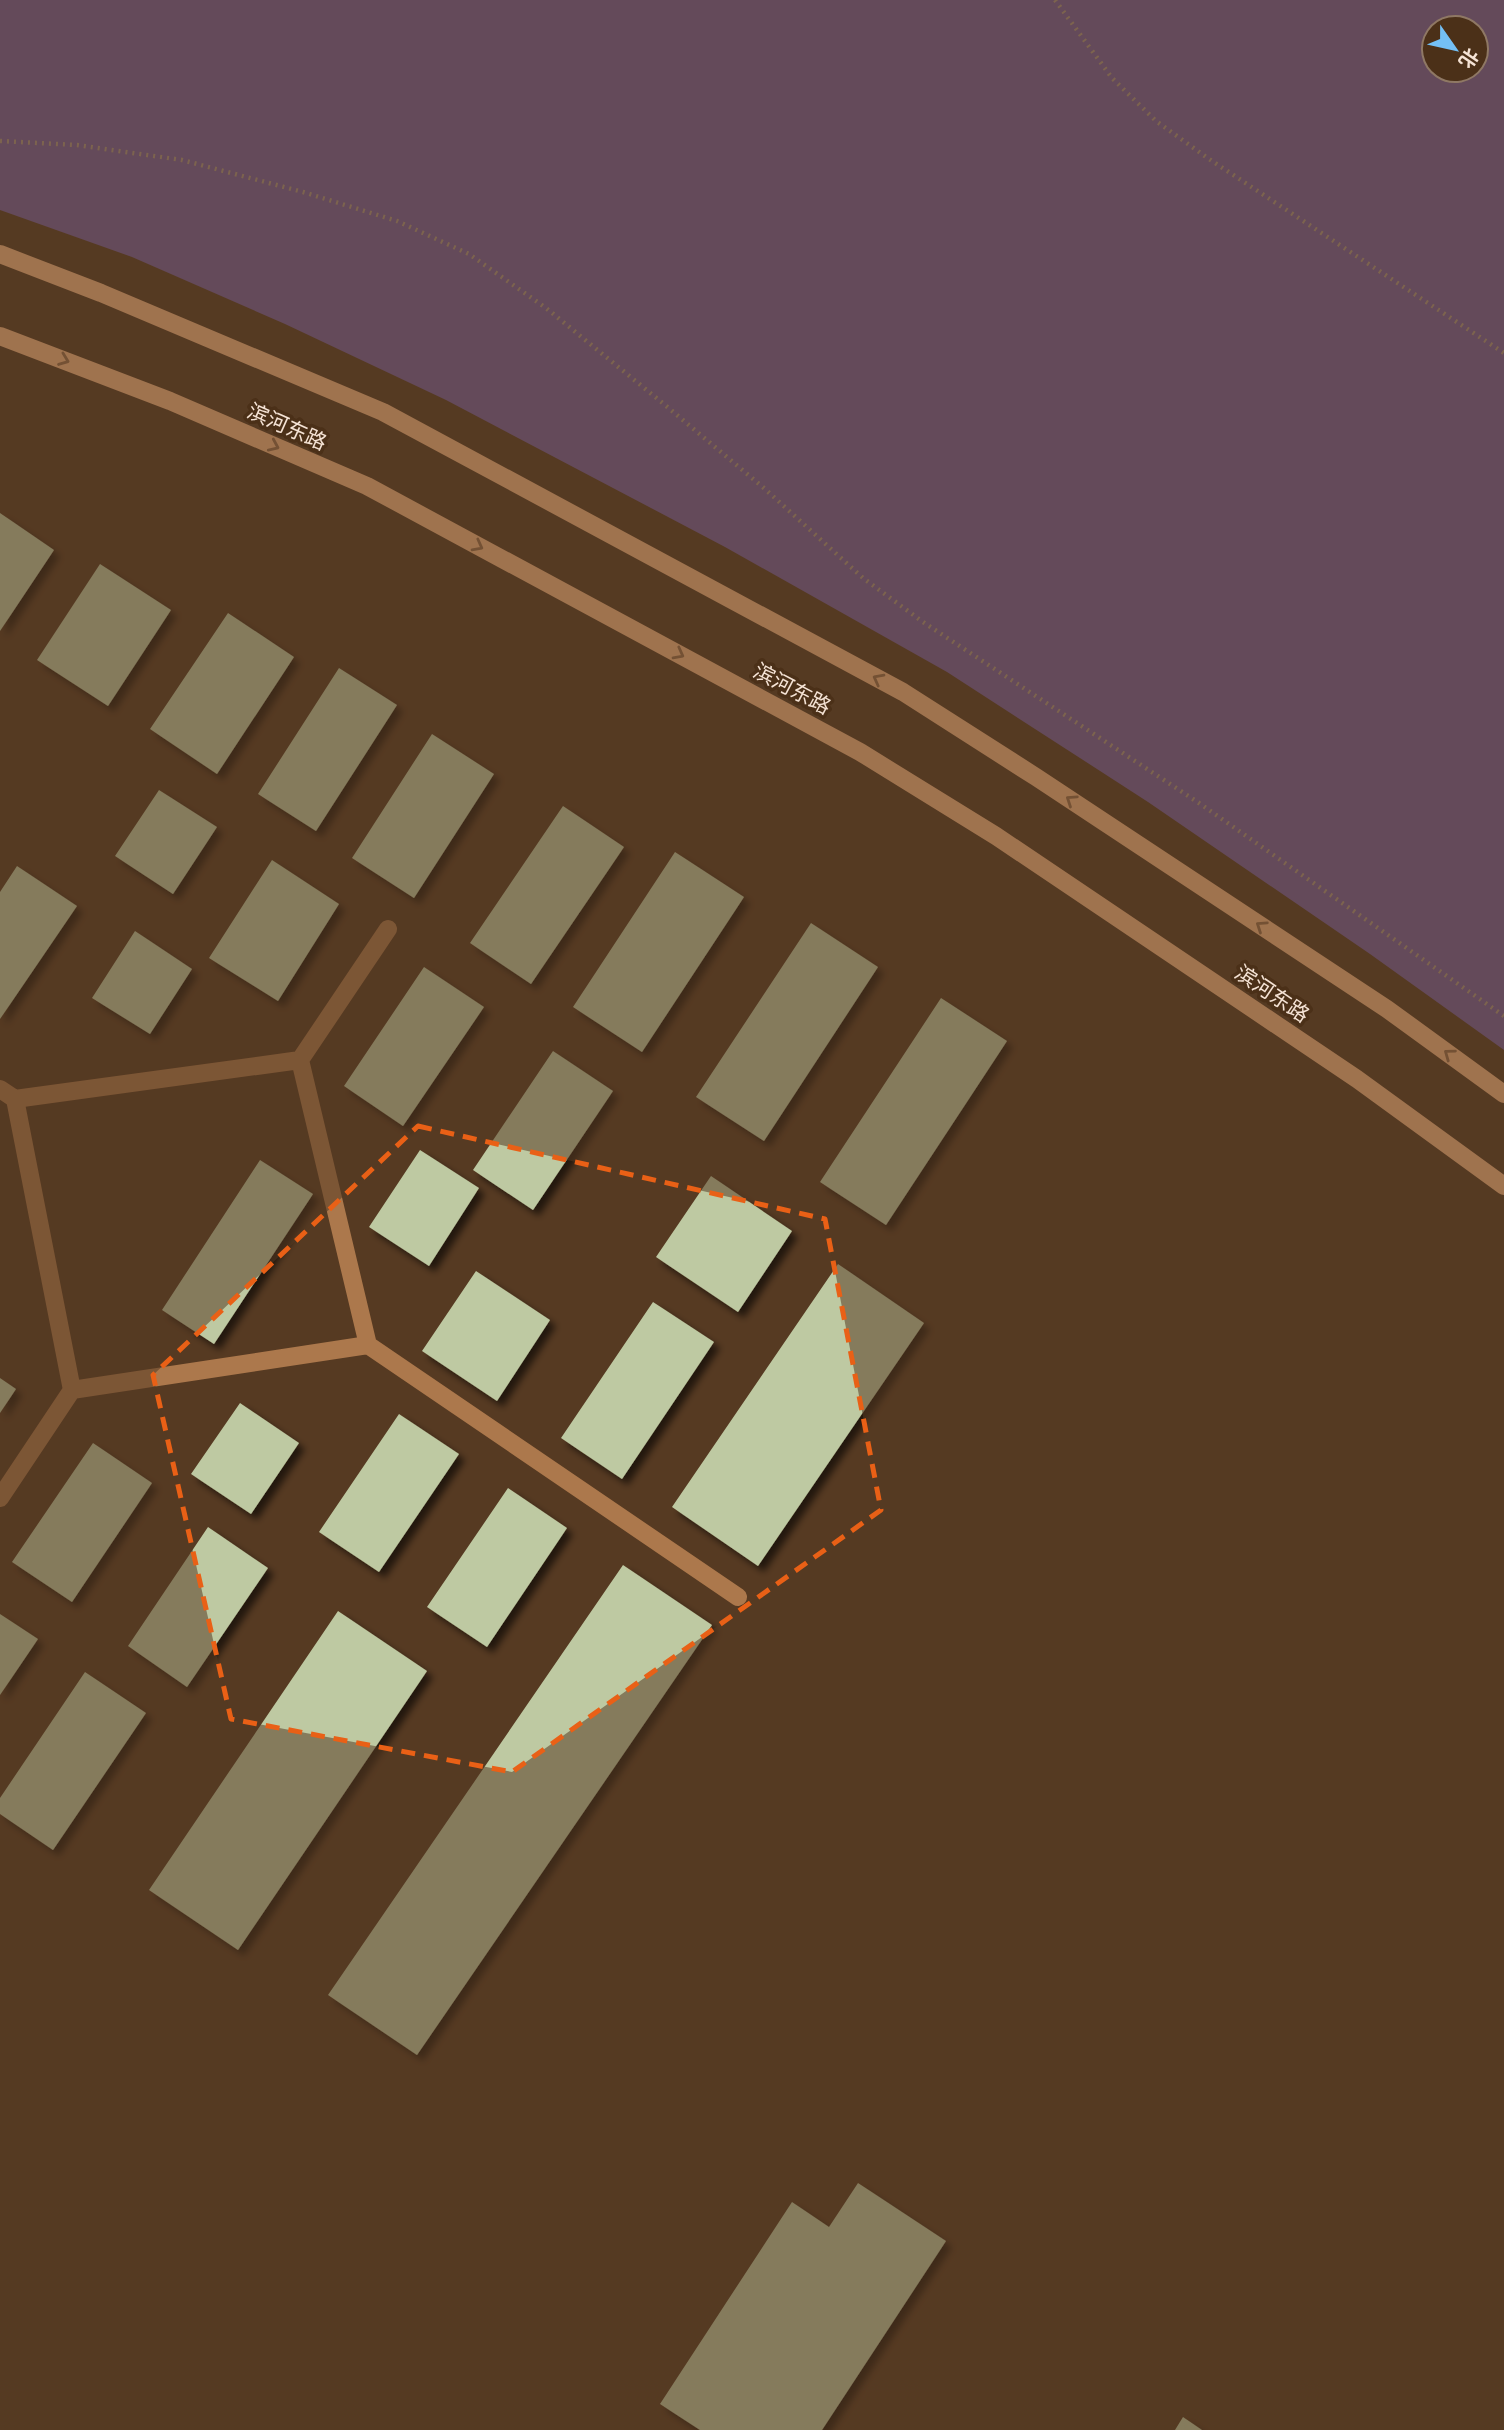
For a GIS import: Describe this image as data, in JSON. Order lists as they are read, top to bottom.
{
  "streets": {
    "main road": ["滨河东路"]
  },
  "north": "bottom right"
}
